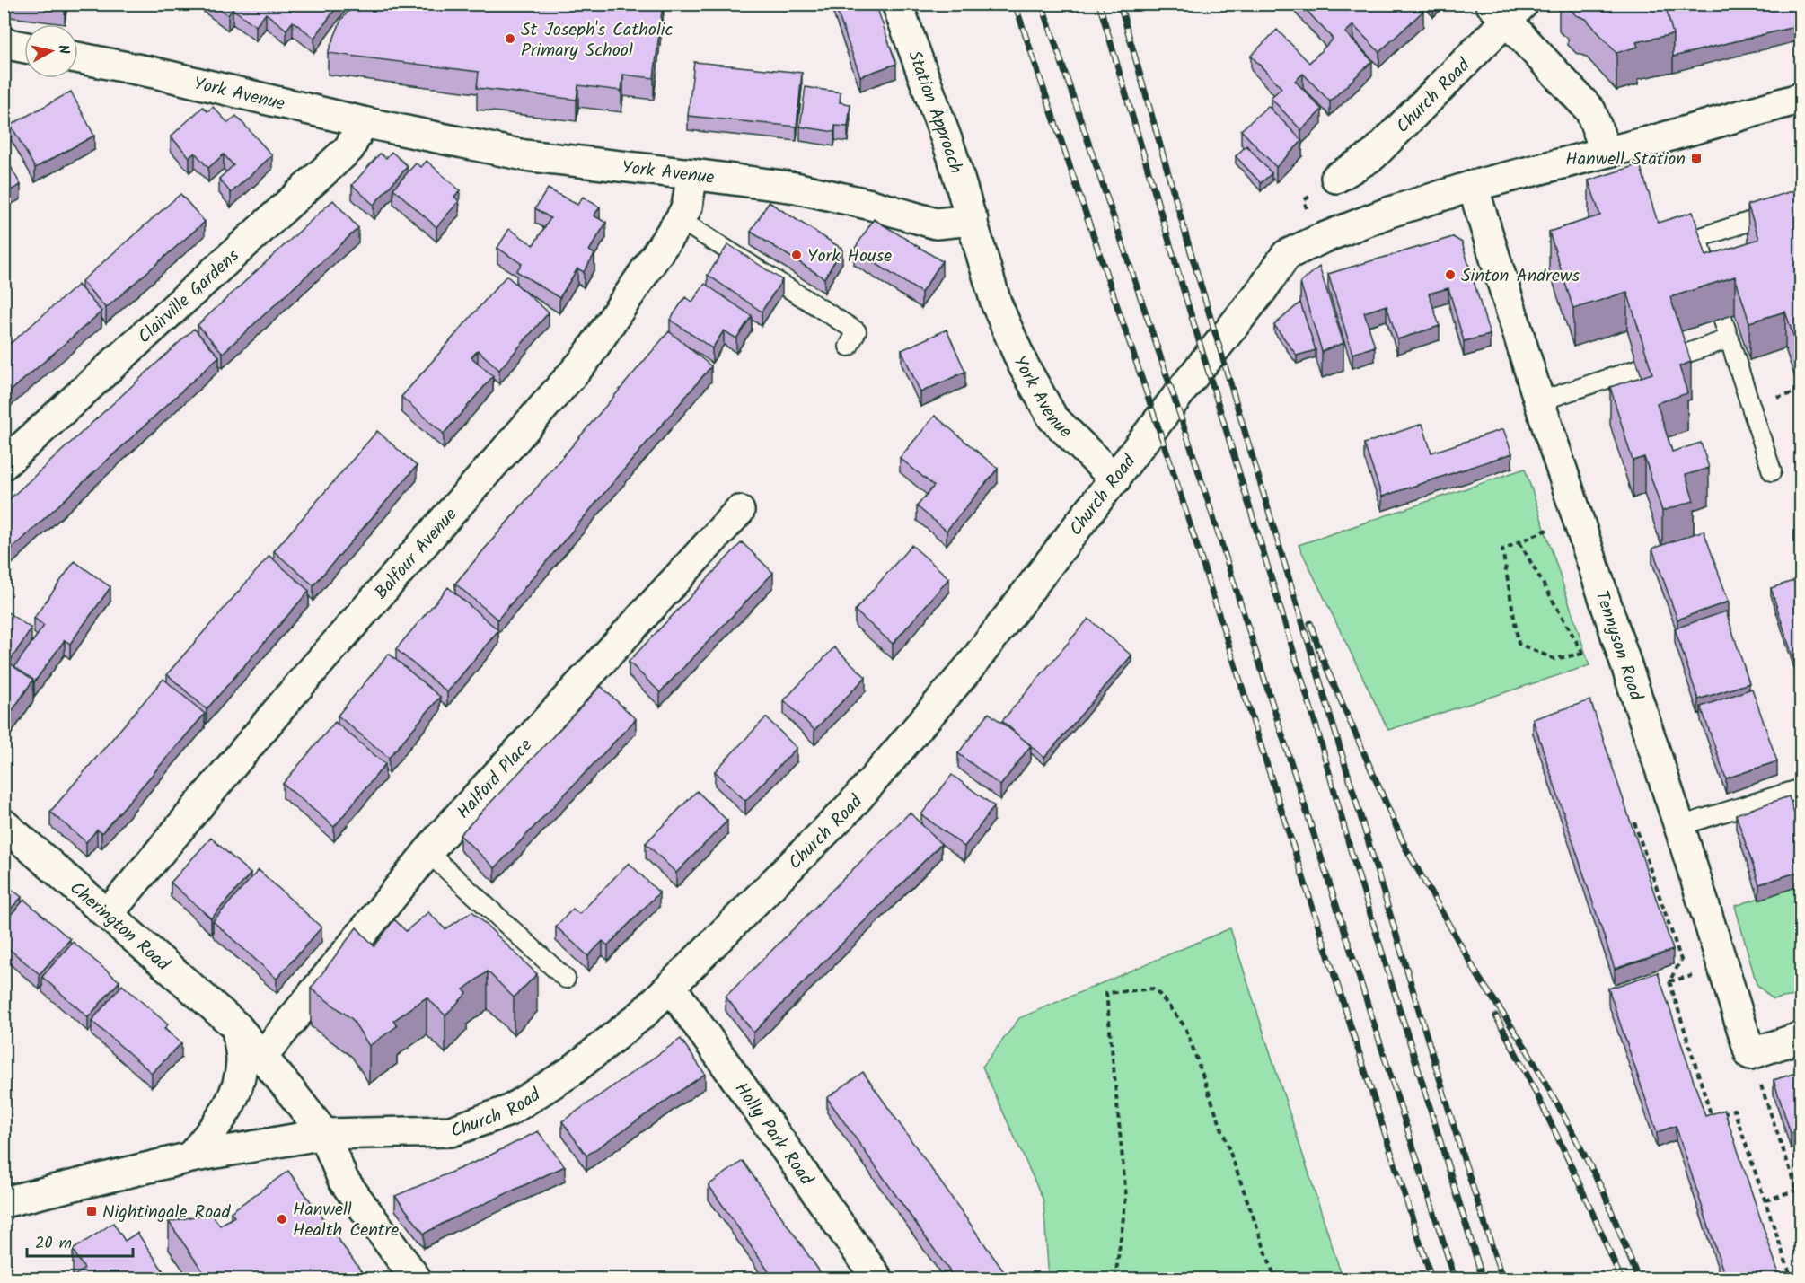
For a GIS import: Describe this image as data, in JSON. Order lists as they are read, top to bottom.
{
  "streets": {
    "street": [
      "York Avenue",
      "Church Road",
      "Station Approach",
      "Clairville Gardens",
      "Balfour Avenue",
      "Tennyson Road",
      "Halford Place",
      "Cherington Road",
      "Holly Park Road"
    ]
  },
  "crossings": [
    ["York Avenue", "Church Road"],
    ["York Avenue", "Station Approach"],
    ["York Avenue", "Clairville Gardens"],
    ["York Avenue", "Balfour Avenue"],
    ["Church Road", "Tennyson Road"],
    ["Church Road", "Cherington Road"],
    ["Church Road", "Holly Park Road"],
    ["Balfour Avenue", "Cherington Road"],
    ["Halford Place", "Cherington Road"]
  ],
  "places": {
    "other": [
      "St Joseph's Catholic Primary School",
      "York House",
      "Sinton Andrews",
      "Hanwell Health Centre"
    ],
    "transit": ["Hanwell Station", "Nightingale Road"]
  },
  "scale_bar": "20 m",
  "north": "right"
}
